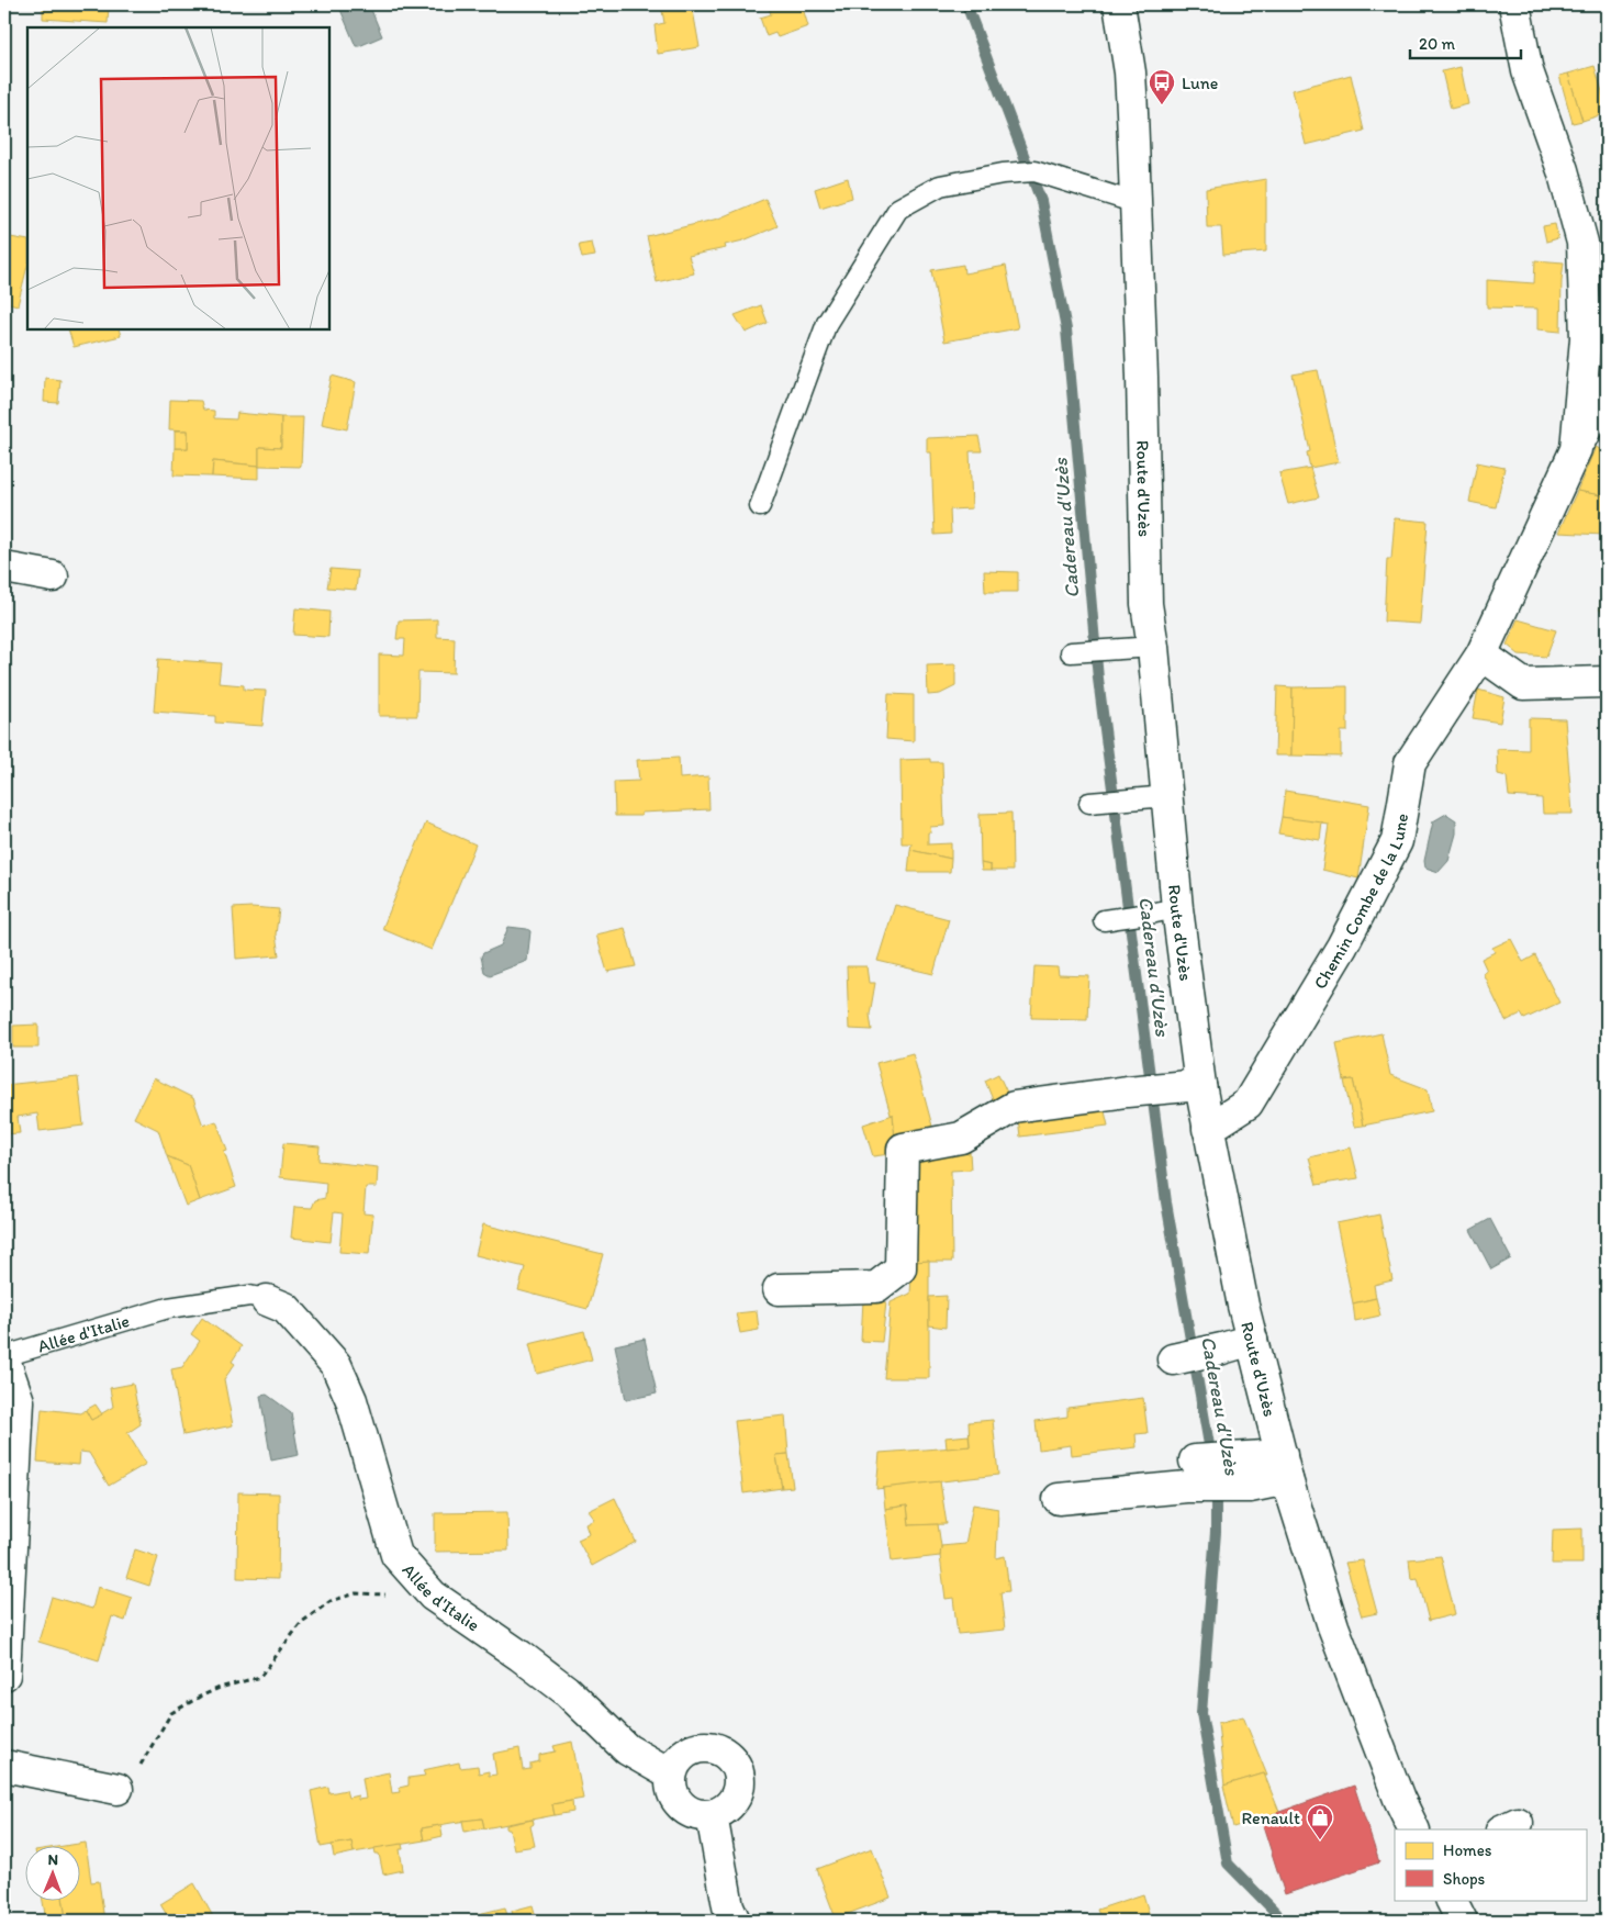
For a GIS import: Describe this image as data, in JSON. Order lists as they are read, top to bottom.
{
  "streets": {
    "street": ["Route d'Uzès", "Chemin Combe de la Lune", "Allée d'Italie"]
  },
  "crossings": [
    ["Route d'Uzès", "Chemin Combe de la Lune"]
  ],
  "water": ["Cadereau d'Uzès"],
  "places": {
    "bus stop": ["Lune"],
    "shop": ["Renault"]
  },
  "legend": ["Homes", "Shops"],
  "scale_bar": "20 m",
  "north": "top"
}
